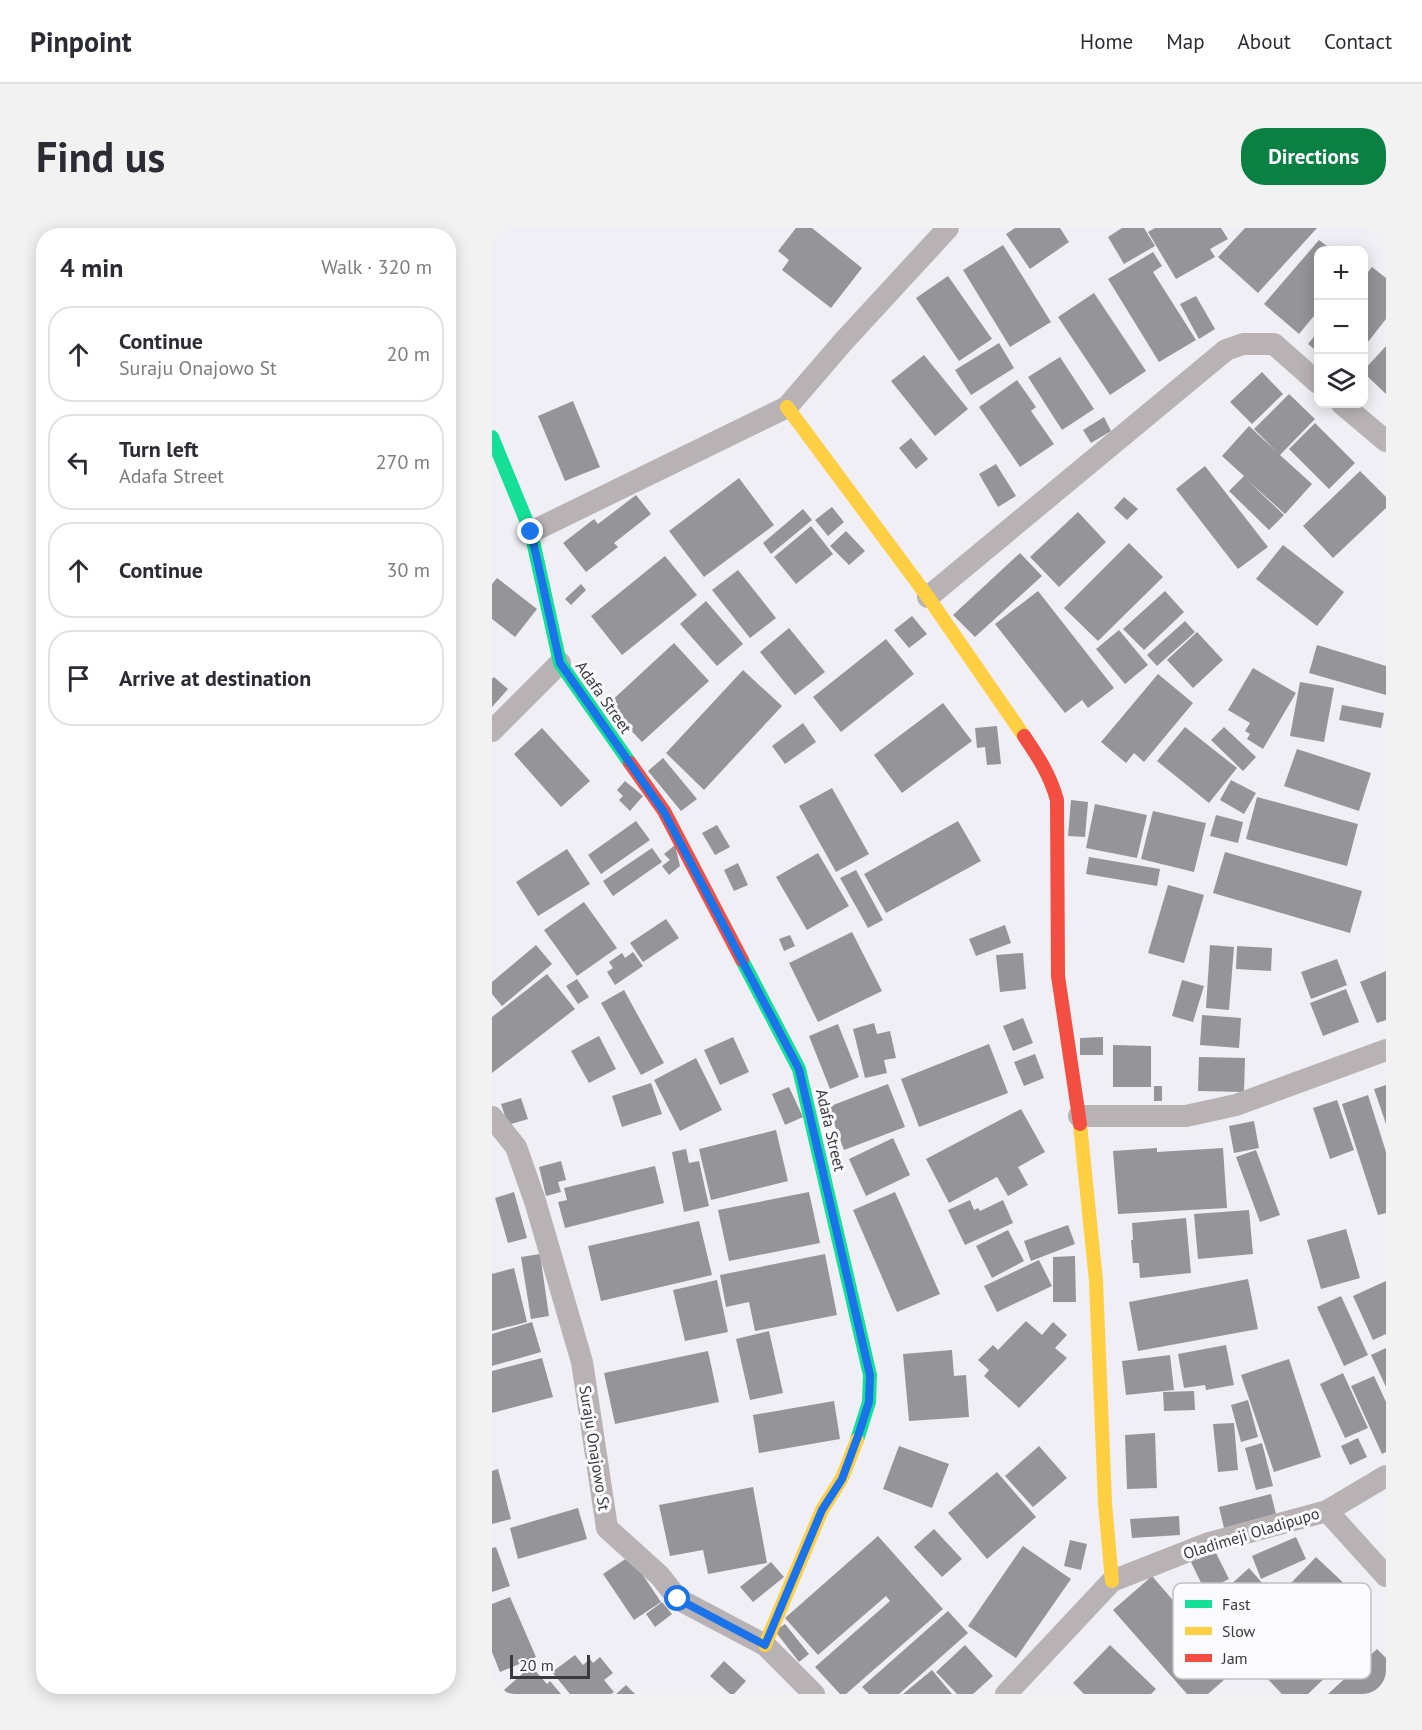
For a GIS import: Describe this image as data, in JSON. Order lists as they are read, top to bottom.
{
  "streets": {
    "street": ["Adafa Street", "Suraju Onajowo St", "Oladimeji Oladipupo"]
  },
  "crossings": [
    ["Adafa Street", "Suraju Onajowo St"]
  ],
  "legend": ["Fast", "Slow", "Jam"],
  "scale_bar": "20 m",
  "page": {
    "header": "Pinpoint",
    "nav": [
      "Home",
      "Map",
      "About",
      "Contact"
    ],
    "buttons": "Directions",
    "title": "Find us",
    "heading": ["4 min", "Walk · 320 m"],
    "map_buttons": ["+", "−"],
    "list": [
      ["Continue", "Suraju Onajowo St", "20 m"],
      ["Turn left", "Adafa Street", "270 m"],
      ["Continue", "30 m"],
      "Arrive at destination"
    ],
    "scale": "20 m"
  }
}
